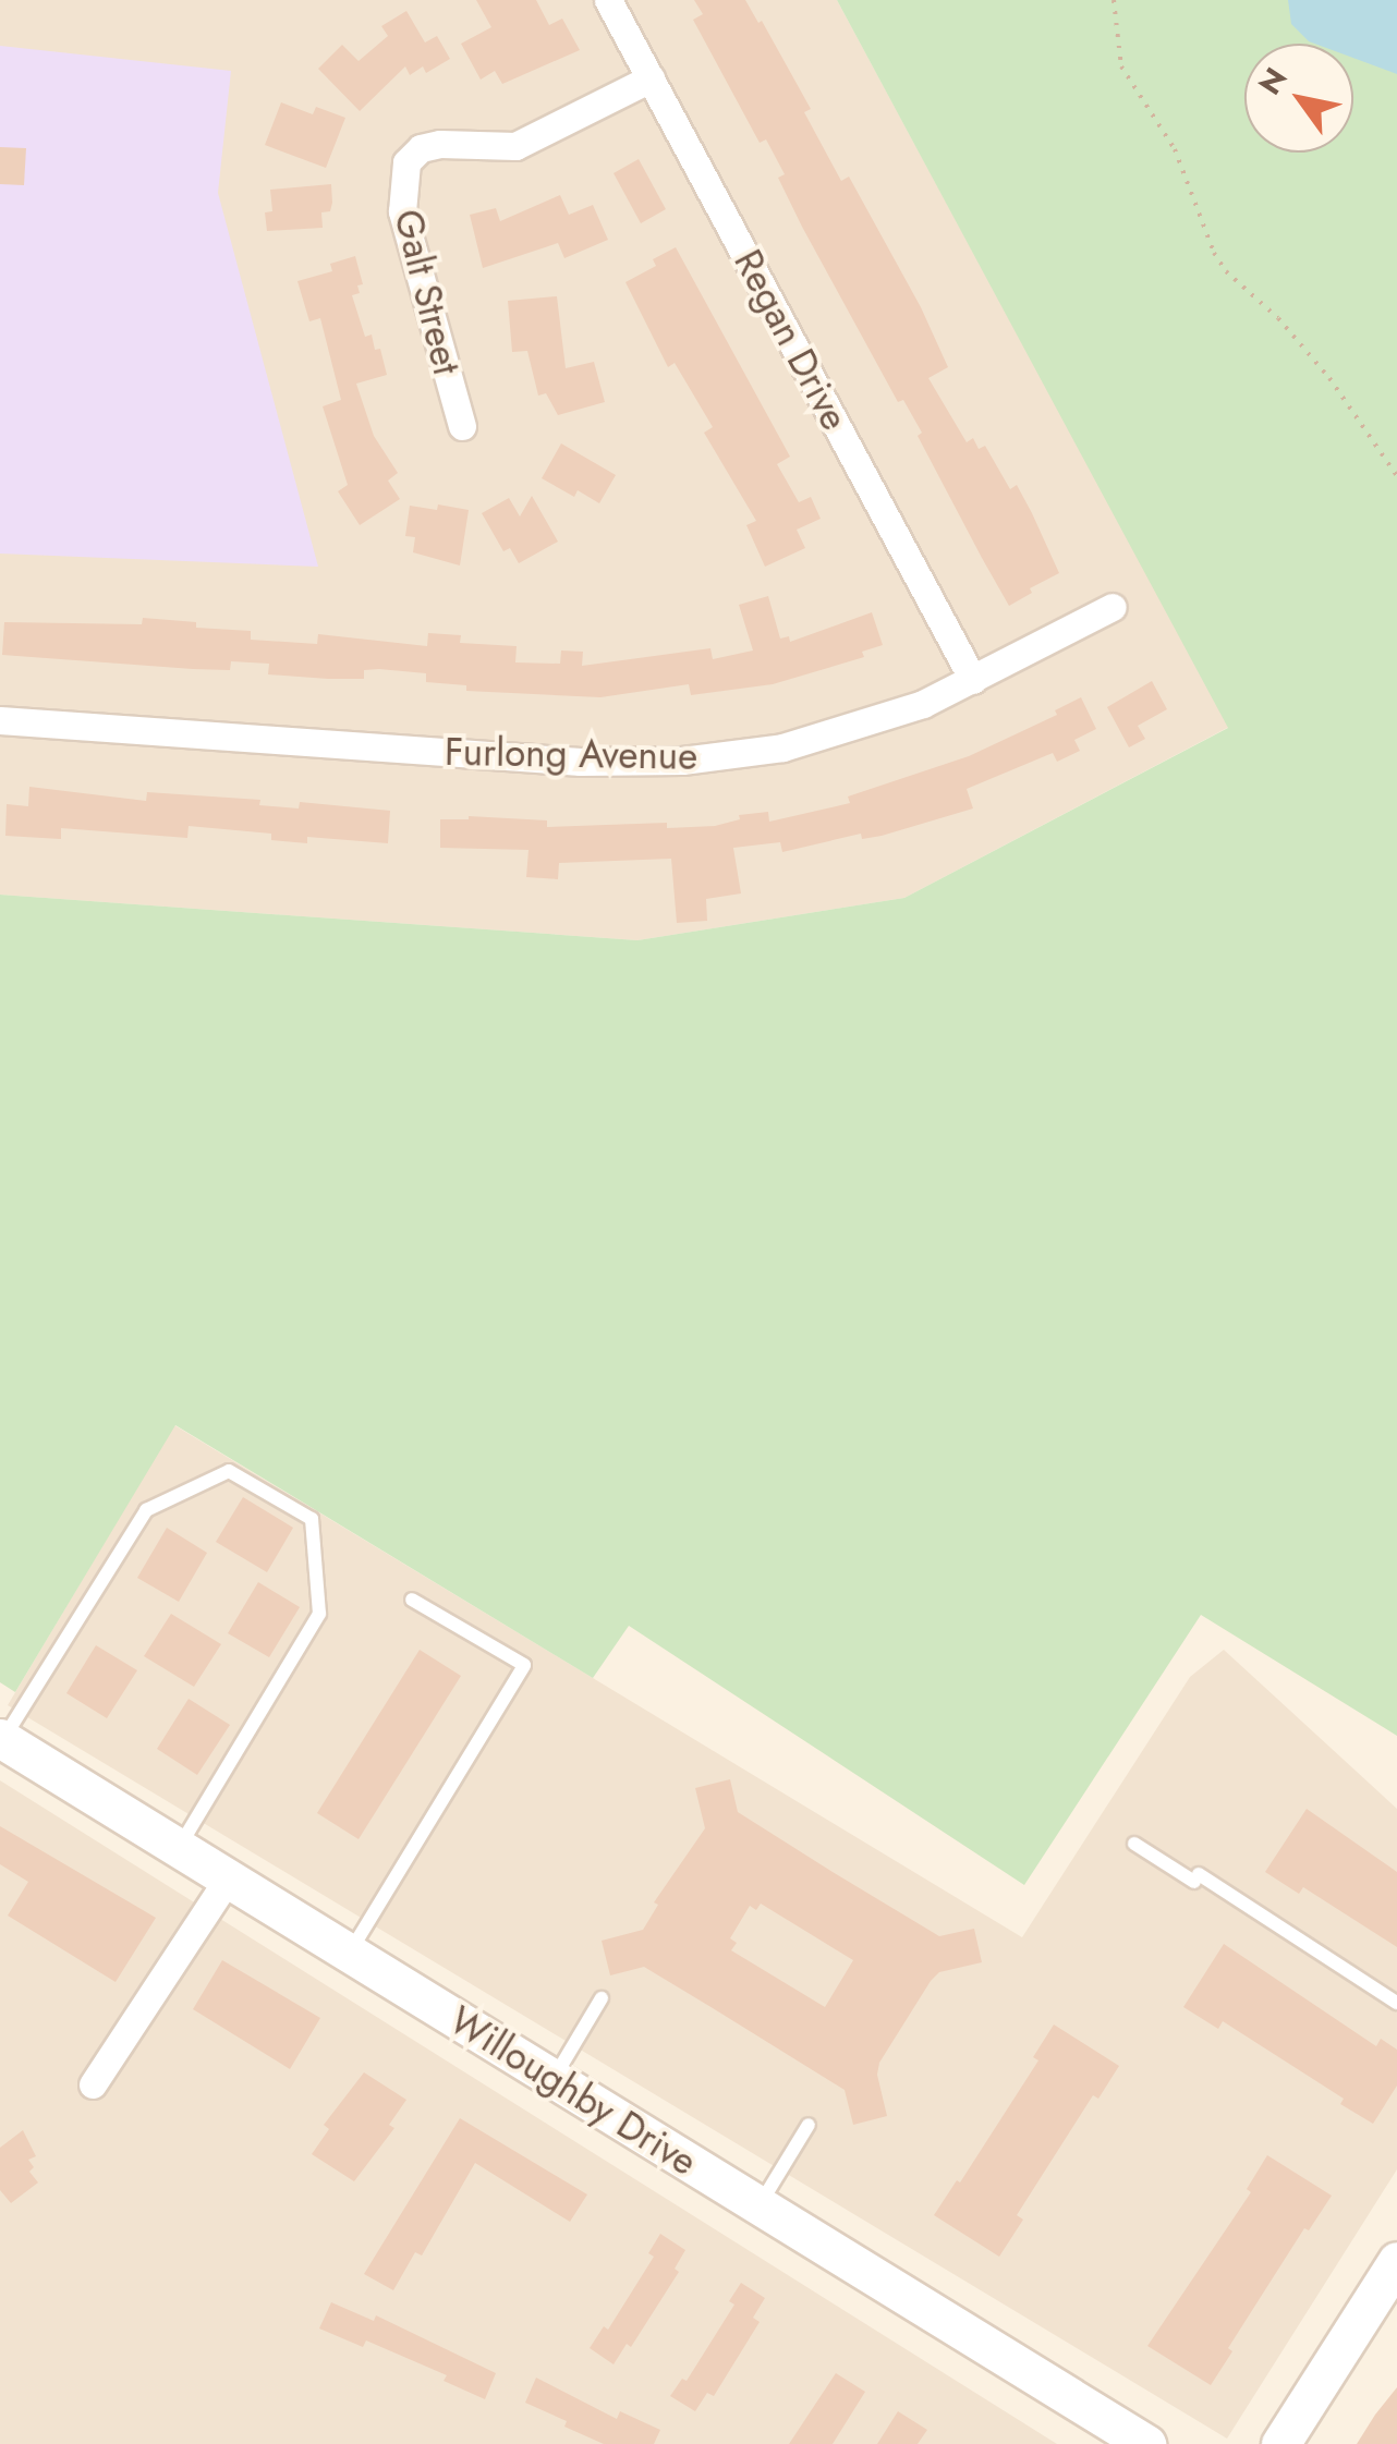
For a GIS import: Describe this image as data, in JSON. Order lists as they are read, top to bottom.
{
  "streets": {
    "street": [
      "Galt Street",
      "Regan Drive",
      "Furlong Avenue",
      "Willoughby Drive"
    ]
  },
  "crossings": [
    ["Galt Street", "Regan Drive"],
    ["Regan Drive", "Furlong Avenue"]
  ],
  "north": "top left"
}
